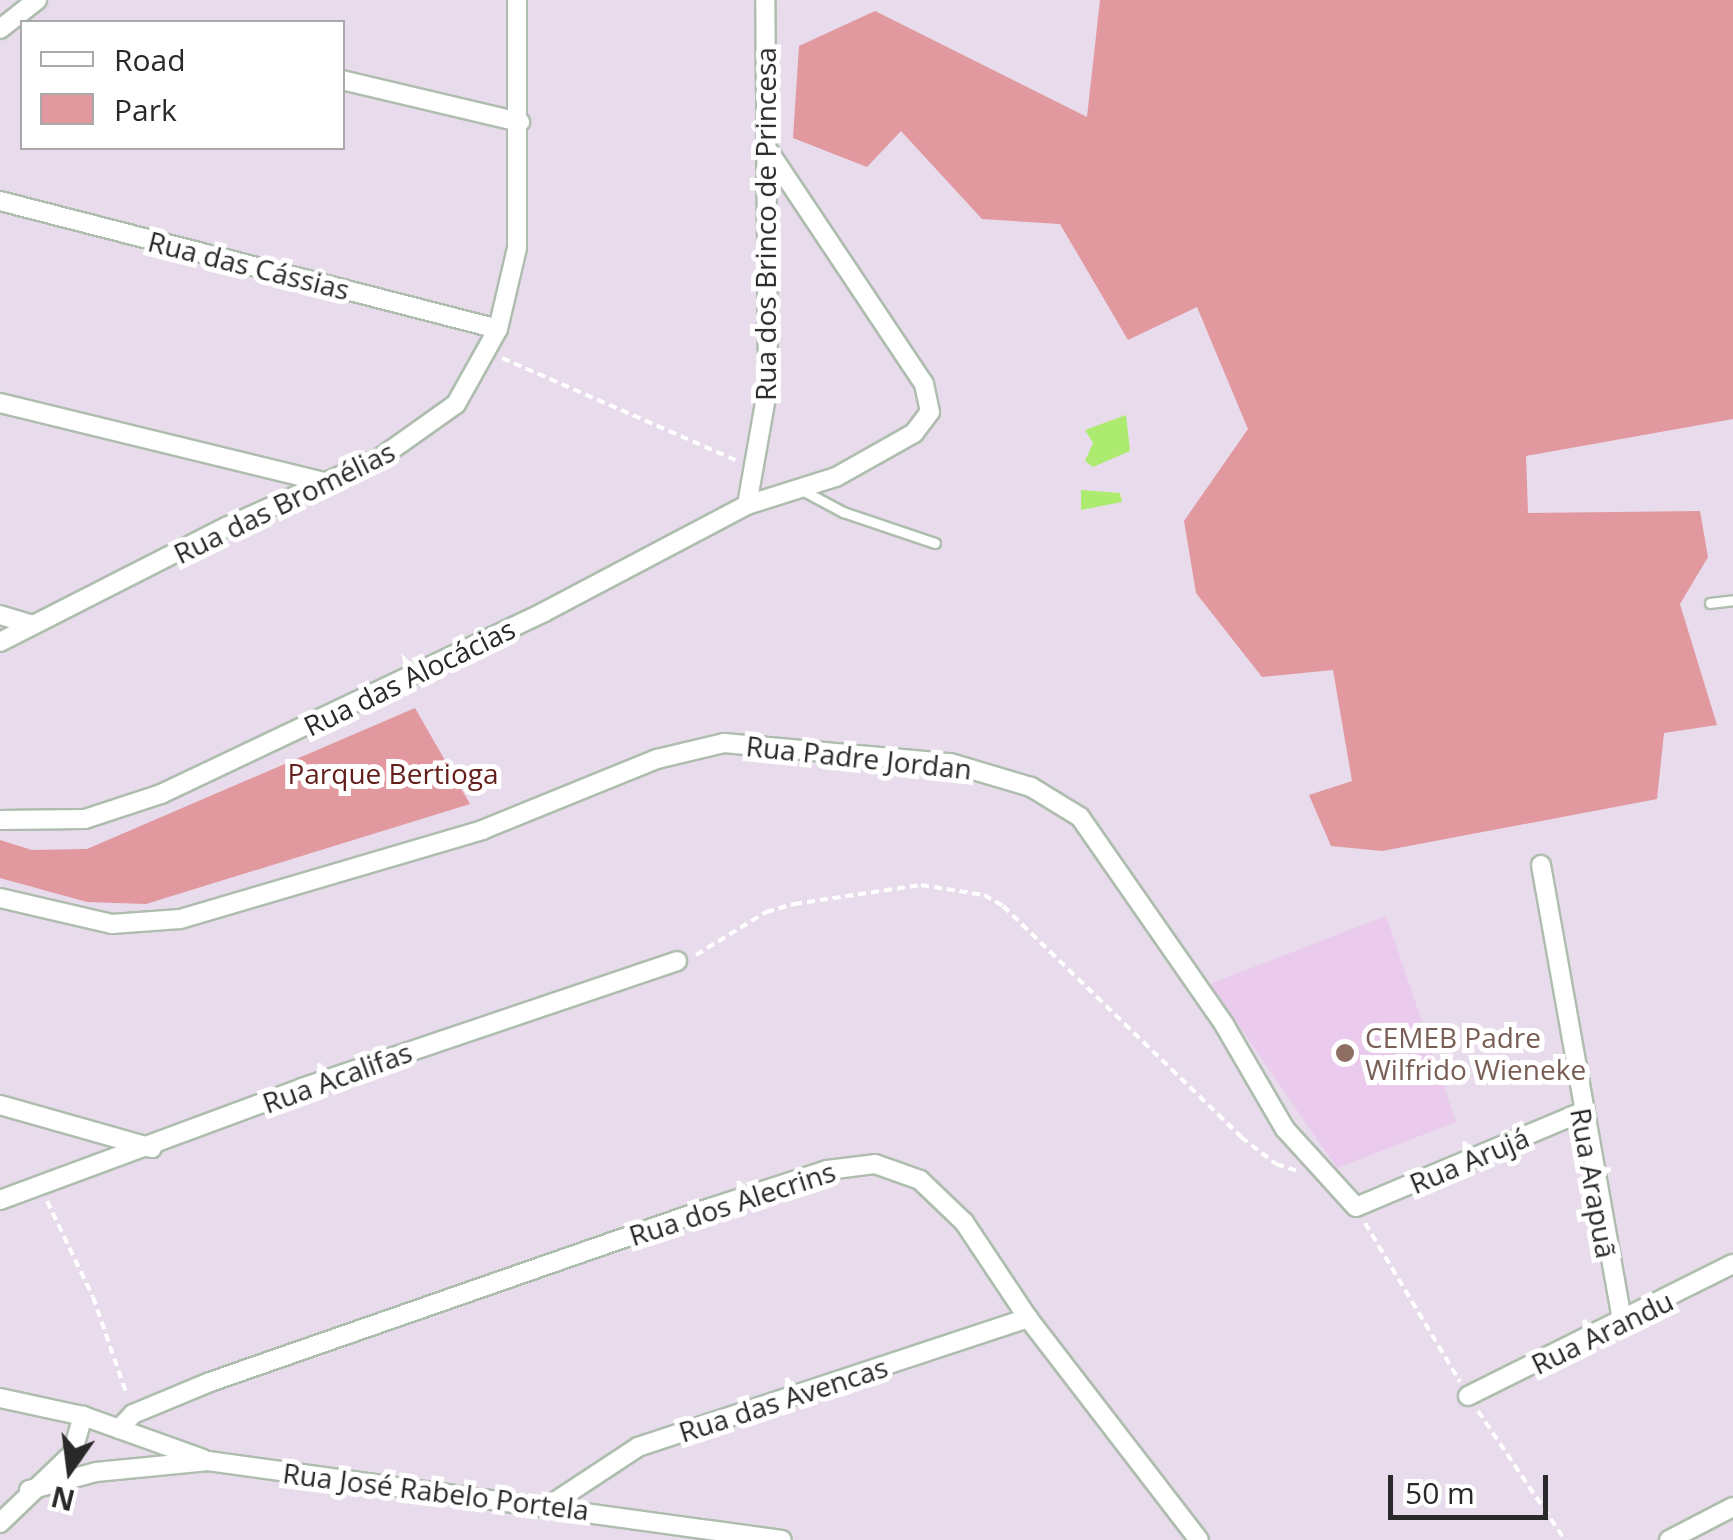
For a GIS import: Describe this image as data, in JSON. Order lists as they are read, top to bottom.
{
  "streets": {
    "street": [
      "Rua dos Brinco de Princesa",
      "Rua das Cássias",
      "Rua das Bromélias",
      "Rua das Alocácias",
      "Rua Padre Jordan",
      "Rua Acalifas",
      "Rua Arujá",
      "Rua Arapuã",
      "Rua dos Alecrins",
      "Rua Arandu",
      "Rua das Avencas",
      "Rua José Rabelo Portela"
    ]
  },
  "crossings": [
    ["Rua dos Brinco de Princesa", "Rua das Alocácias"],
    ["Rua das Cássias", "Rua das Bromélias"],
    ["Rua Padre Jordan", "Rua Arujá"],
    ["Rua Arujá", "Rua Arapuã"],
    ["Rua Arapuã", "Rua Arandu"],
    ["Rua dos Alecrins", "Rua das Avencas"],
    ["Rua das Avencas", "Rua José Rabelo Portela"]
  ],
  "parks": ["Parque Bertioga"],
  "places": ["CEMEB Padre Wilfrido Wieneke"],
  "legend": ["Road", "Park"],
  "scale_bar": "50 m",
  "north": "bottom"
}
